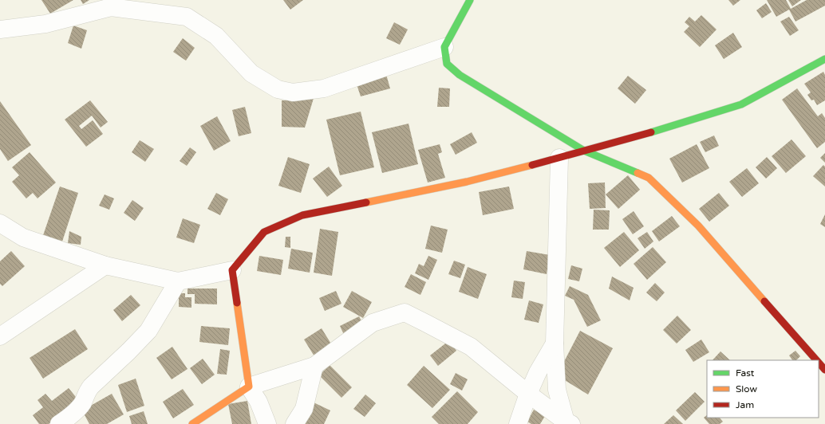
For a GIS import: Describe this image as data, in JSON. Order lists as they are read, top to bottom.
{
  "legend": ["Fast", "Slow", "Jam"]
}
